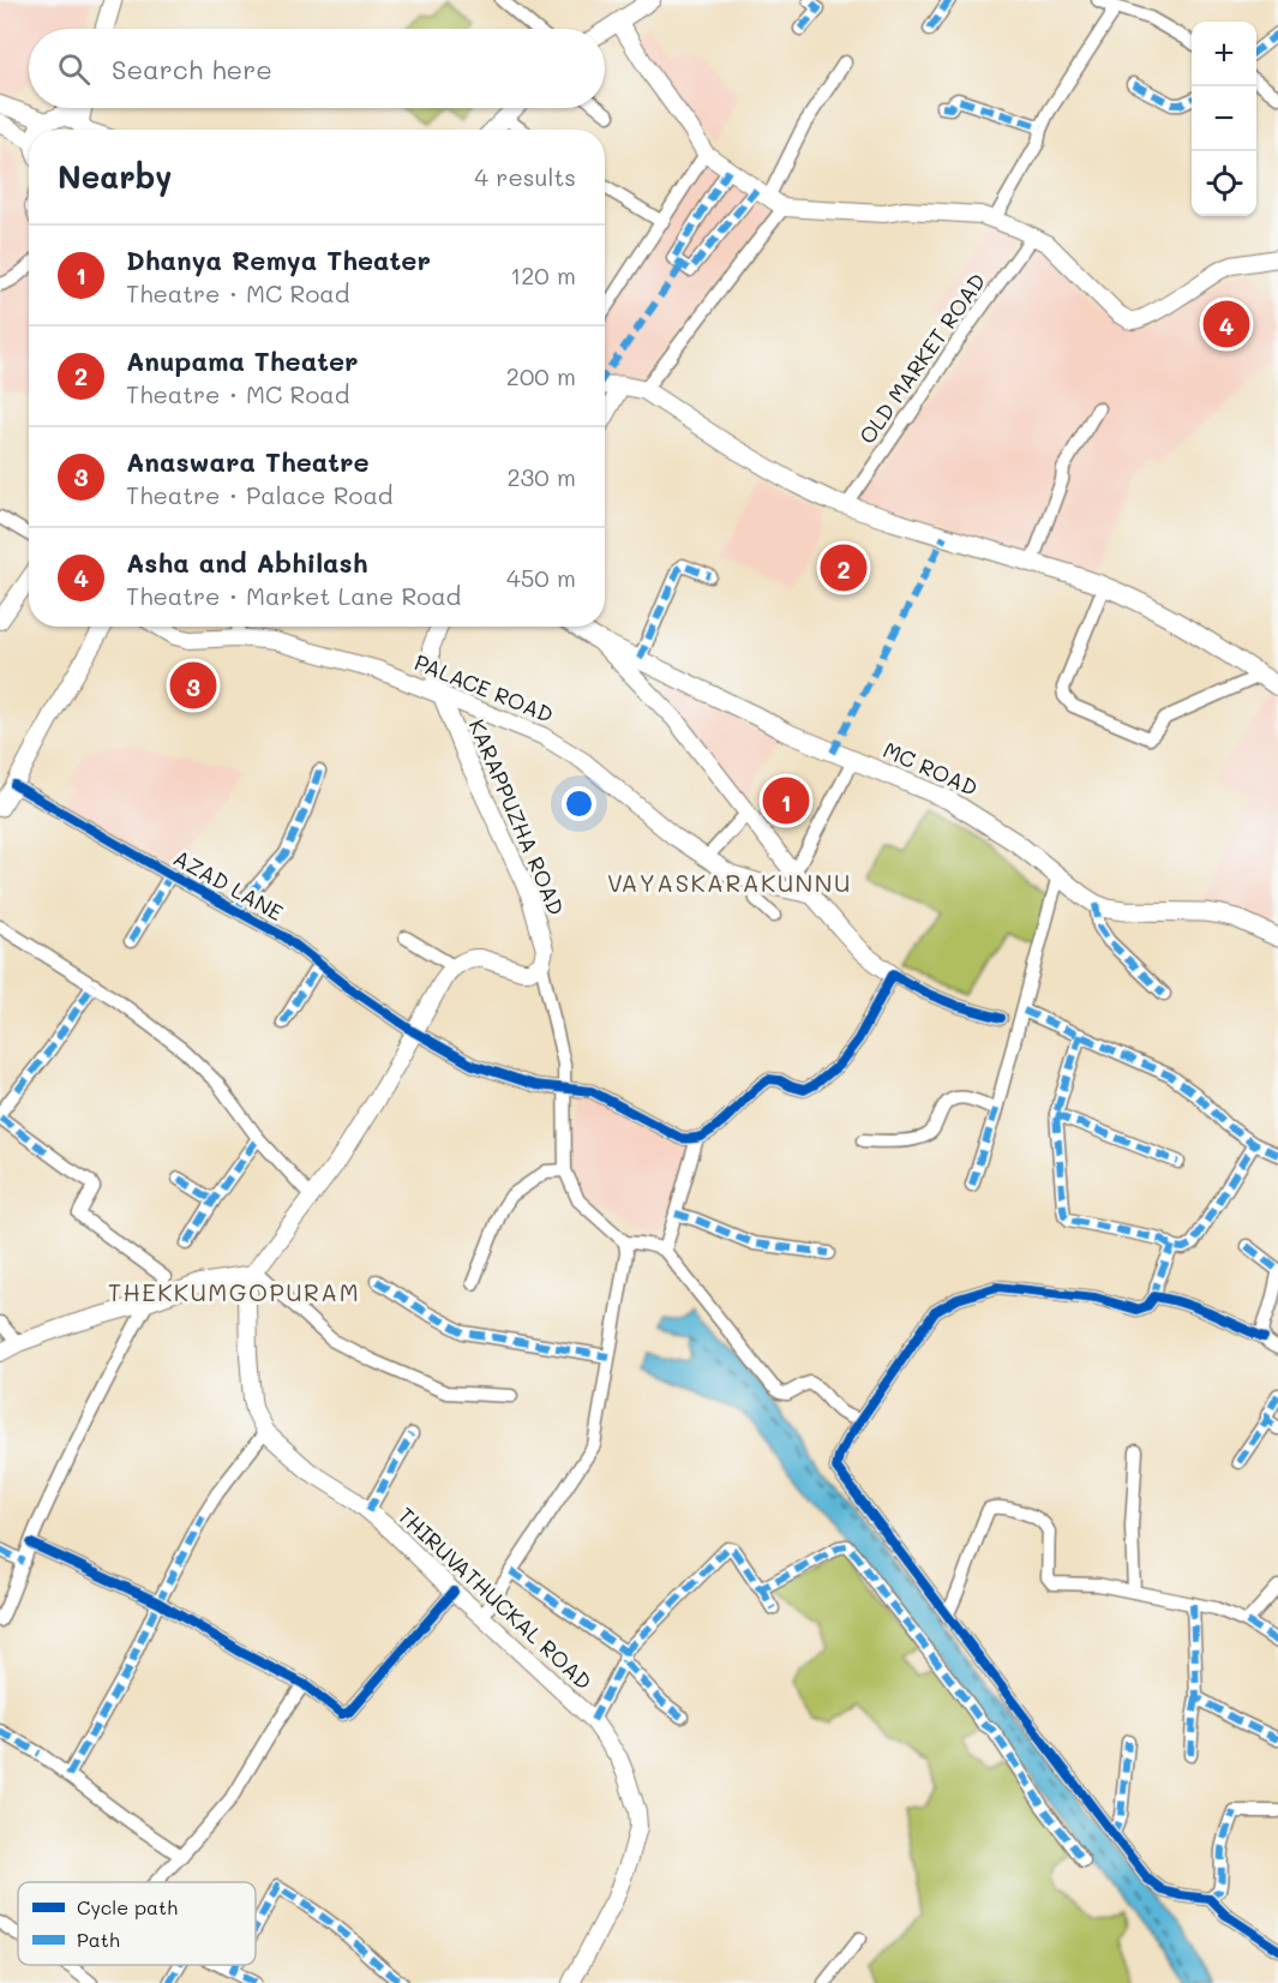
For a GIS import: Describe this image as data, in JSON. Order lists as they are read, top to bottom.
{
  "streets": {
    "highway": ["MC ROAD"],
    "main road": ["PALACE ROAD", "KARAPPUZHA ROAD", "THIRUVATHUCKAL ROAD"],
    "street": ["OLD MARKET ROAD", "AZAD LANE"]
  },
  "crossings": [
    ["PALACE ROAD", "KARAPPUZHA ROAD"]
  ],
  "districts": ["VAYASKARAKUNNU", "THEKKUMGOPURAM"],
  "legend": ["Cycle path", "Path"],
  "page": {
    "map_buttons": ["+", "−"],
    "search": "Search here",
    "heading": ["Nearby", "4 results"],
    "list": [
      {
        "mark": "1",
        "name": "Dhanya Remya Theater",
        "note": "Theatre · MC Road",
        "value": "120 m"
      },
      {
        "mark": "2",
        "name": "Anupama Theater",
        "note": "Theatre · MC Road",
        "value": "200 m"
      },
      {
        "mark": "3",
        "name": "Anaswara Theatre",
        "note": "Theatre · Palace Road",
        "value": "230 m"
      },
      {
        "mark": "4",
        "name": "Asha and Abhilash",
        "note": "Theatre · Market Lane Road",
        "value": "450 m"
      }
    ],
    "pins": [
      "4",
      "2",
      "3",
      "1"
    ]
  }
}
